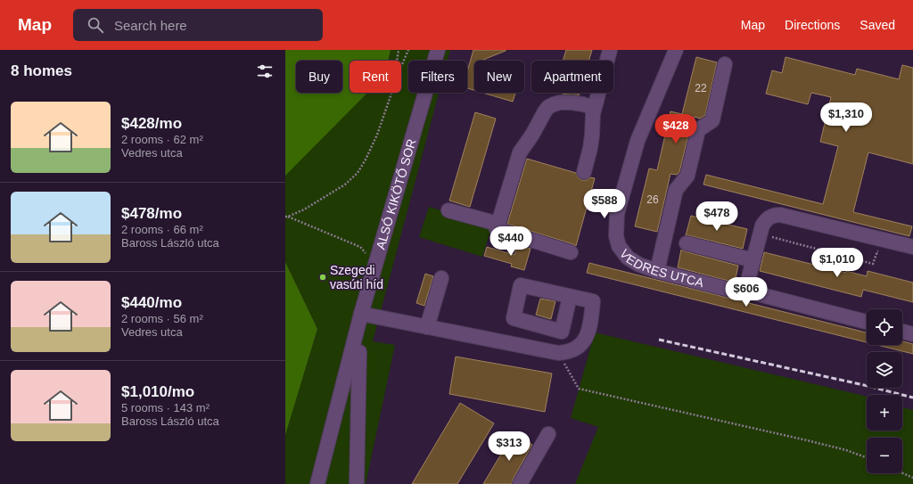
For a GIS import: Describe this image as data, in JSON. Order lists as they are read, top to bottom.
{
  "streets": {
    "street": ["ALSÓ KIKÖTŐ SOR", "VEDRES UTCA"]
  },
  "places": ["Szegedi vasúti híd"],
  "house_numbers": ["22", "26"],
  "page": {
    "header": "Map",
    "search": "Search here",
    "nav": ["Map", "Directions", "Saved"],
    "heading": "8 homes",
    "chip": [
      "Buy",
      "Rent",
      "Filters",
      "New",
      "Apartment"
    ],
    "list": [
      {
        "name": "$428/mo",
        "note": "2 rooms · 62 m² · Vedres utca"
      },
      {
        "name": "$478/mo",
        "note": "2 rooms · 66 m² · Baross László utca"
      },
      {
        "name": "$440/mo",
        "note": "2 rooms · 56 m² · Vedres utca"
      },
      {
        "name": "$1,010/mo",
        "note": "5 rooms · 143 m² · Baross László utca"
      }
    ],
    "price": [
      "$1,310",
      "$428",
      "$588",
      "$478",
      "$440",
      "$1,010",
      "$606",
      "$313"
    ],
    "map_buttons": ["+", "−"]
  }
}
